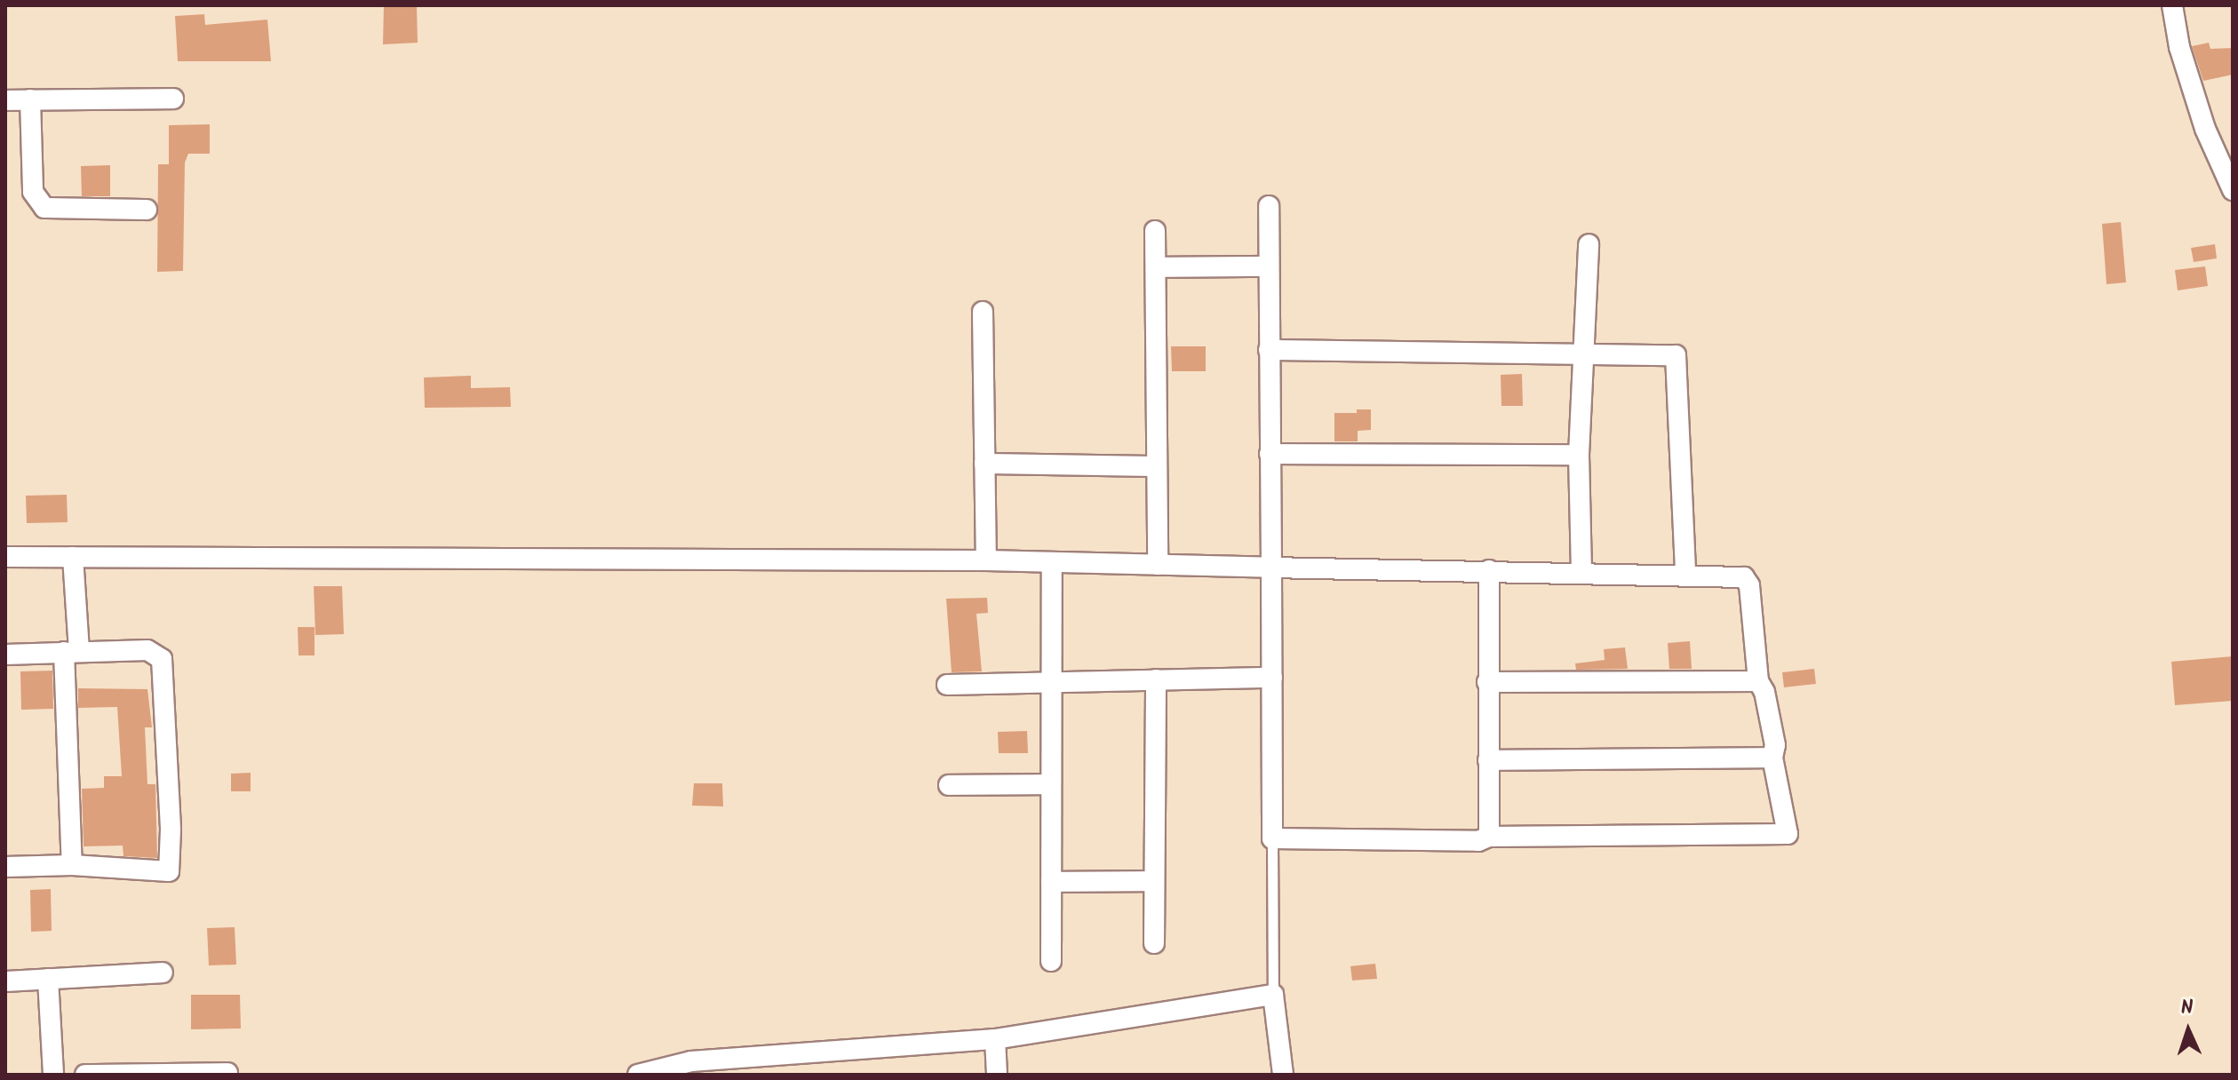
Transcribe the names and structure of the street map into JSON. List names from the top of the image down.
{
  "north": "top"
}
